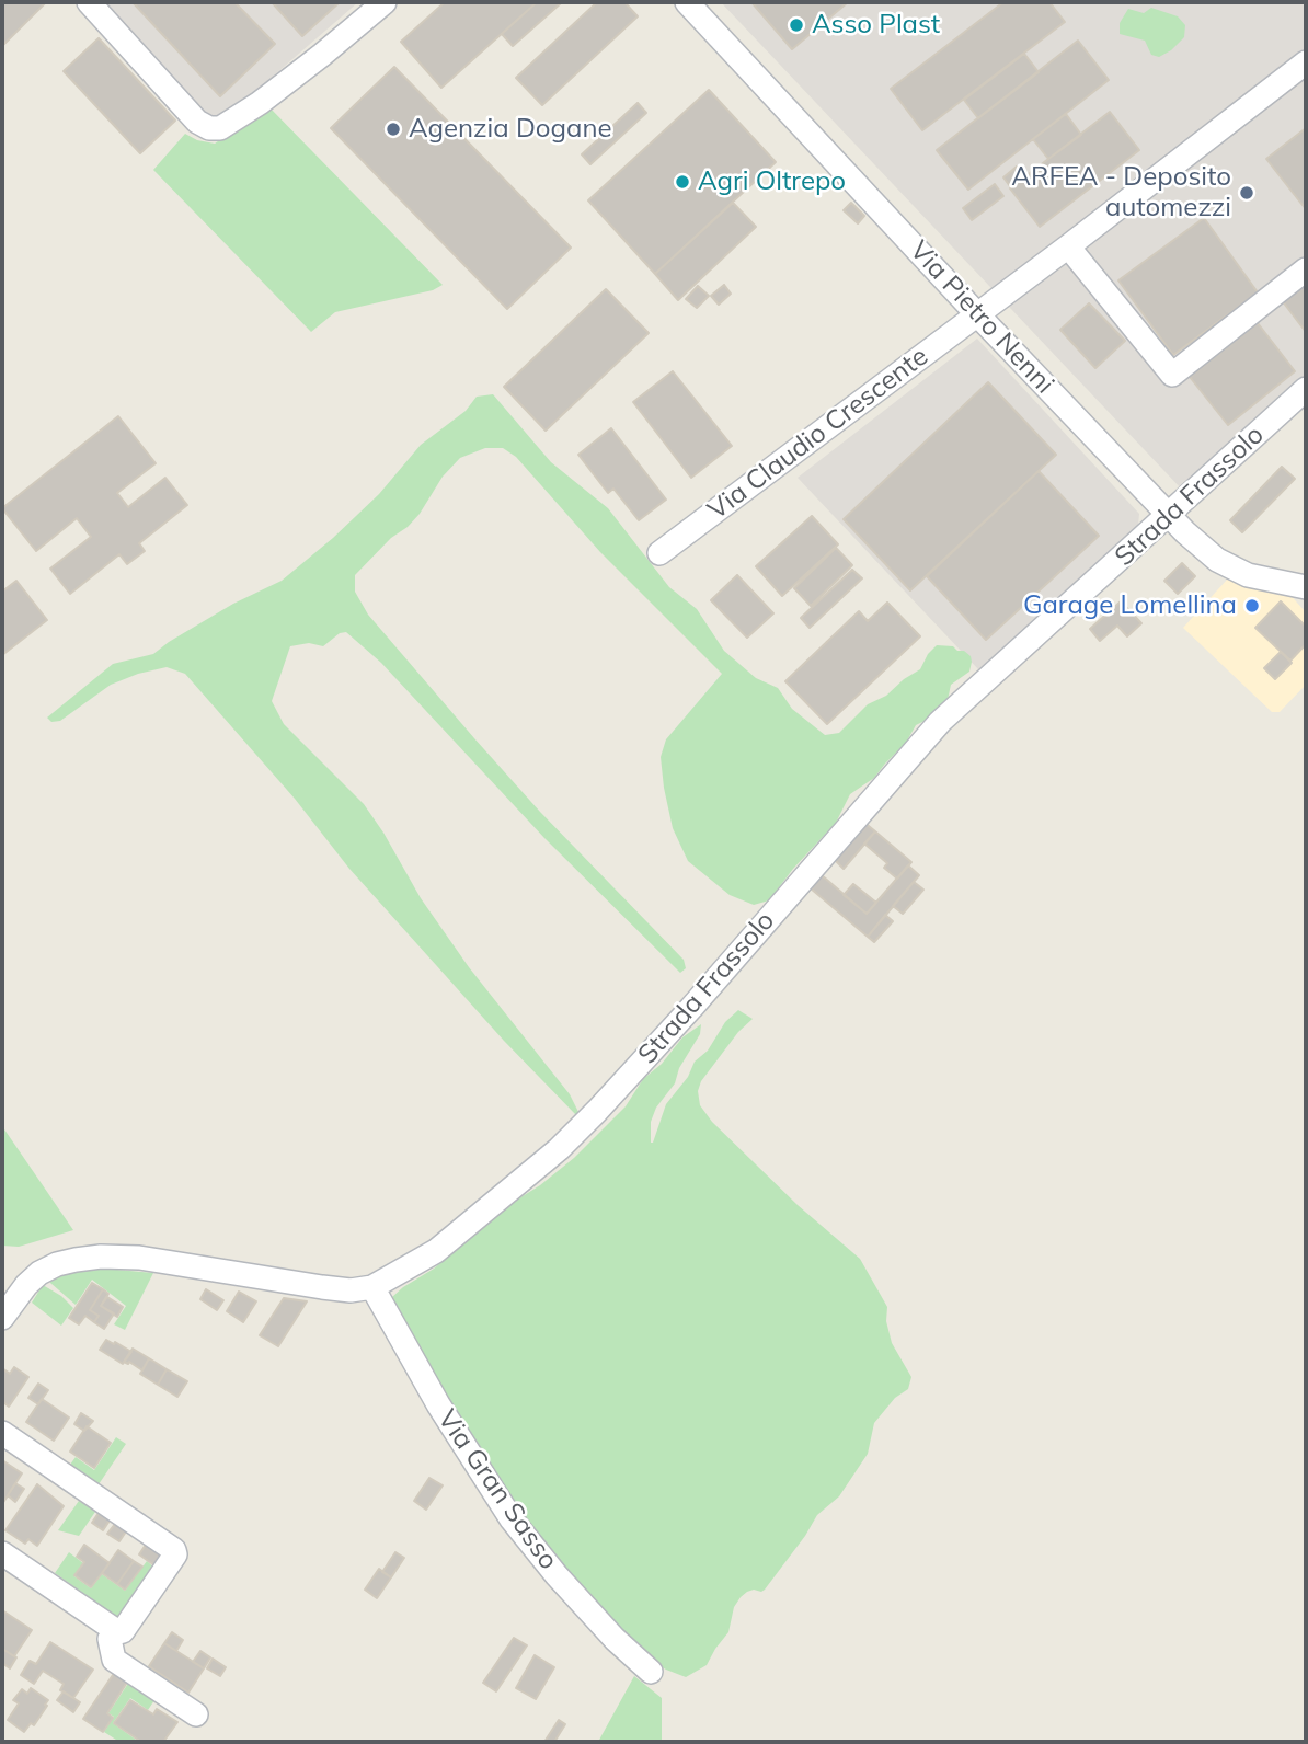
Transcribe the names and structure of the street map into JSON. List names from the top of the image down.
{
  "streets": {
    "street": [
      "Via Pietro Nenni",
      "Via Claudio Crescente",
      "Strada Frassolo",
      "Via Gran Sasso"
    ]
  },
  "crossings": [
    ["Via Pietro Nenni", "Via Claudio Crescente"],
    ["Via Pietro Nenni", "Strada Frassolo"],
    ["Strada Frassolo", "Via Gran Sasso"]
  ],
  "places": [
    "Asso Plast",
    "Agenzia Dogane",
    "Agri Oltrepo",
    "ARFEA - Deposito automezzi",
    "Garage Lomellina"
  ]
}
